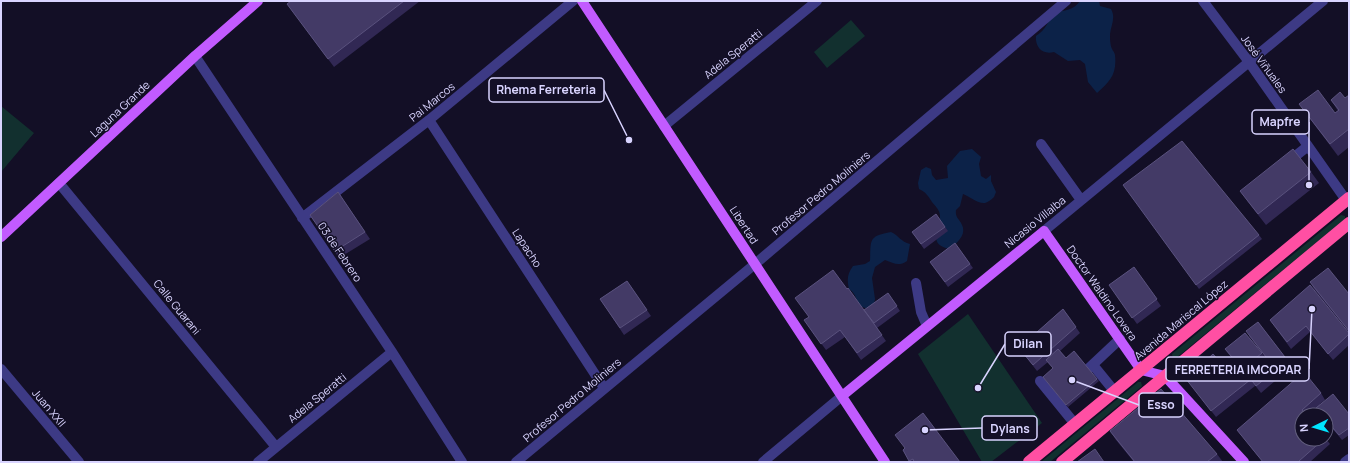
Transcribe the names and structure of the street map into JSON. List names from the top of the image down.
{
  "streets": {
    "highway": ["Avenida Mariscal López"],
    "main road": [
      "Laguna Grande",
      "Nicasio Villalba",
      "Libertad",
      "Doctor Waldino Lovera"
    ],
    "street": [
      "Adela Speratti",
      "José Viñuales",
      "Pai Marcos",
      "Profesor Pedro Moliniers",
      "Lapacho",
      "03 de Febrero",
      "Calle Guarani",
      "Juan XXII"
    ]
  },
  "crossings": [
    ["Adela Speratti", "Libertad"],
    ["Adela Speratti", "03 de Febrero"],
    ["Adela Speratti", "Calle Guarani"],
    ["José Viñuales", "Nicasio Villalba"],
    ["José Viñuales", "Avenida Mariscal López"],
    ["Pai Marcos", "Lapacho"],
    ["Pai Marcos", "03 de Febrero"],
    ["Laguna Grande", "03 de Febrero"],
    ["Laguna Grande", "Calle Guarani"],
    ["Profesor Pedro Moliniers", "Libertad"],
    ["Profesor Pedro Moliniers", "Lapacho"],
    ["Nicasio Villalba", "Libertad"],
    ["Nicasio Villalba", "Doctor Waldino Lovera"],
    ["Doctor Waldino Lovera", "Avenida Mariscal López"]
  ],
  "places": [
    "Rhema Ferreteria",
    "Mapfre",
    "FERRETERIA IMCOPAR",
    "Esso",
    "Dilan",
    "Dylans"
  ],
  "north": "left"
}
